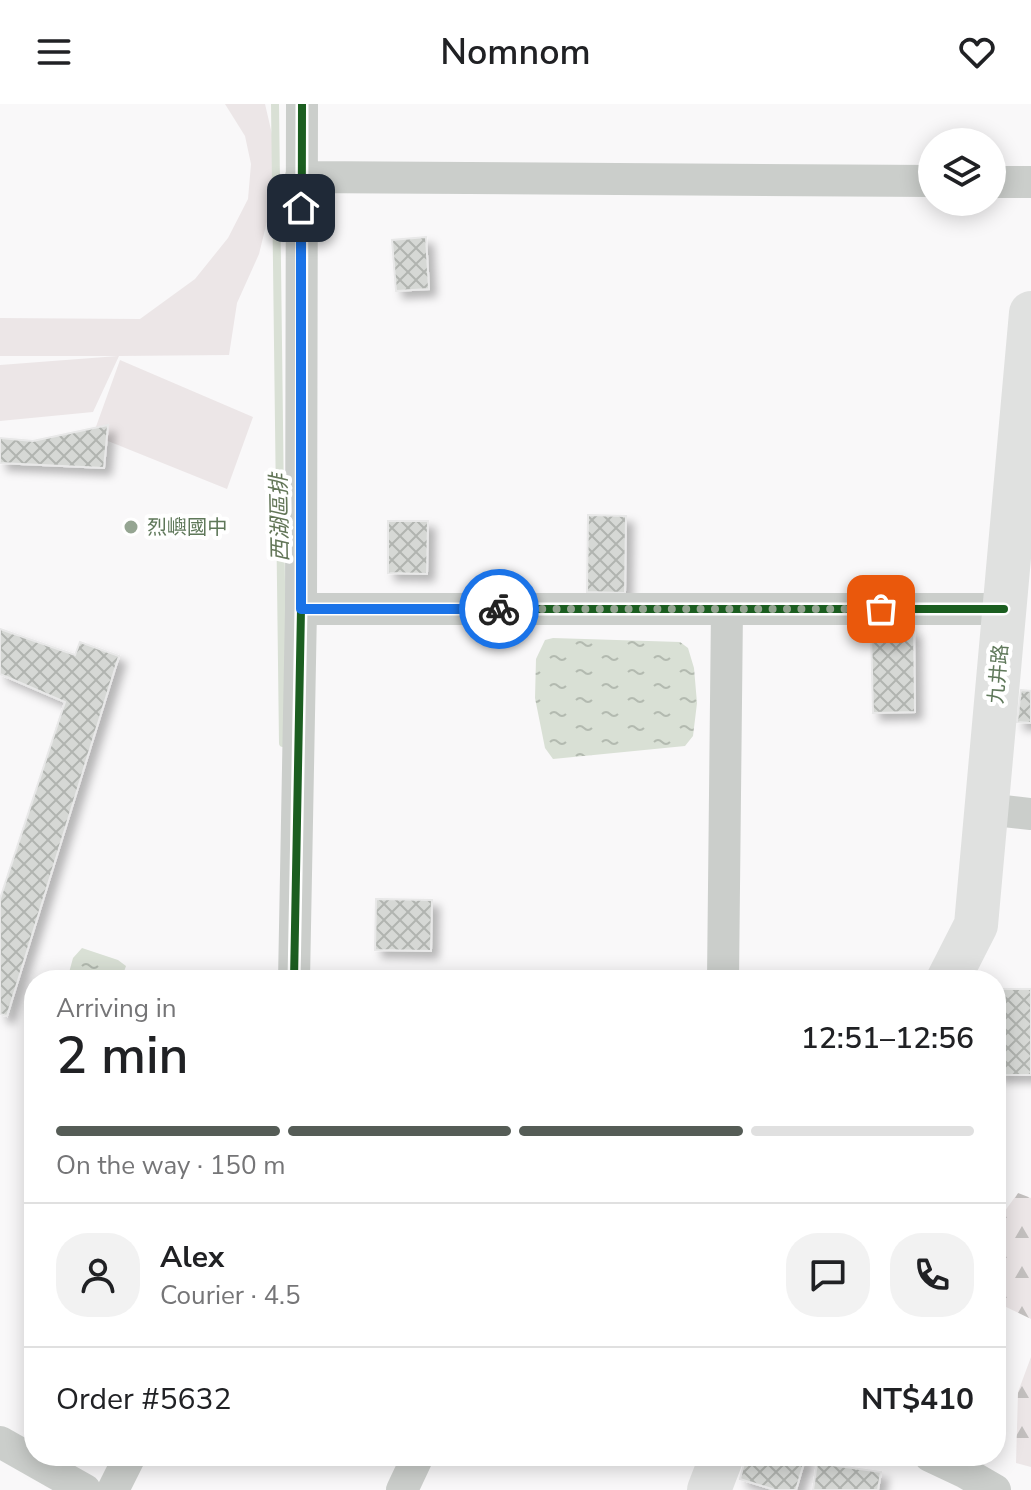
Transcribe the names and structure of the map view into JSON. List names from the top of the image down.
{
  "streets": {
    "main road": ["九井路"]
  },
  "water": ["西湖區排"],
  "places": ["烈嶼國中"],
  "page": {
    "header": "Nomnom",
    "heading": ["2 min", "Arriving in", "12:51–12:56"],
    "panel": [
      "Alex",
      "Courier · 4.5",
      "Order #5632",
      "NT$410"
    ],
    "bar": "On the way · 150 m"
  }
}
